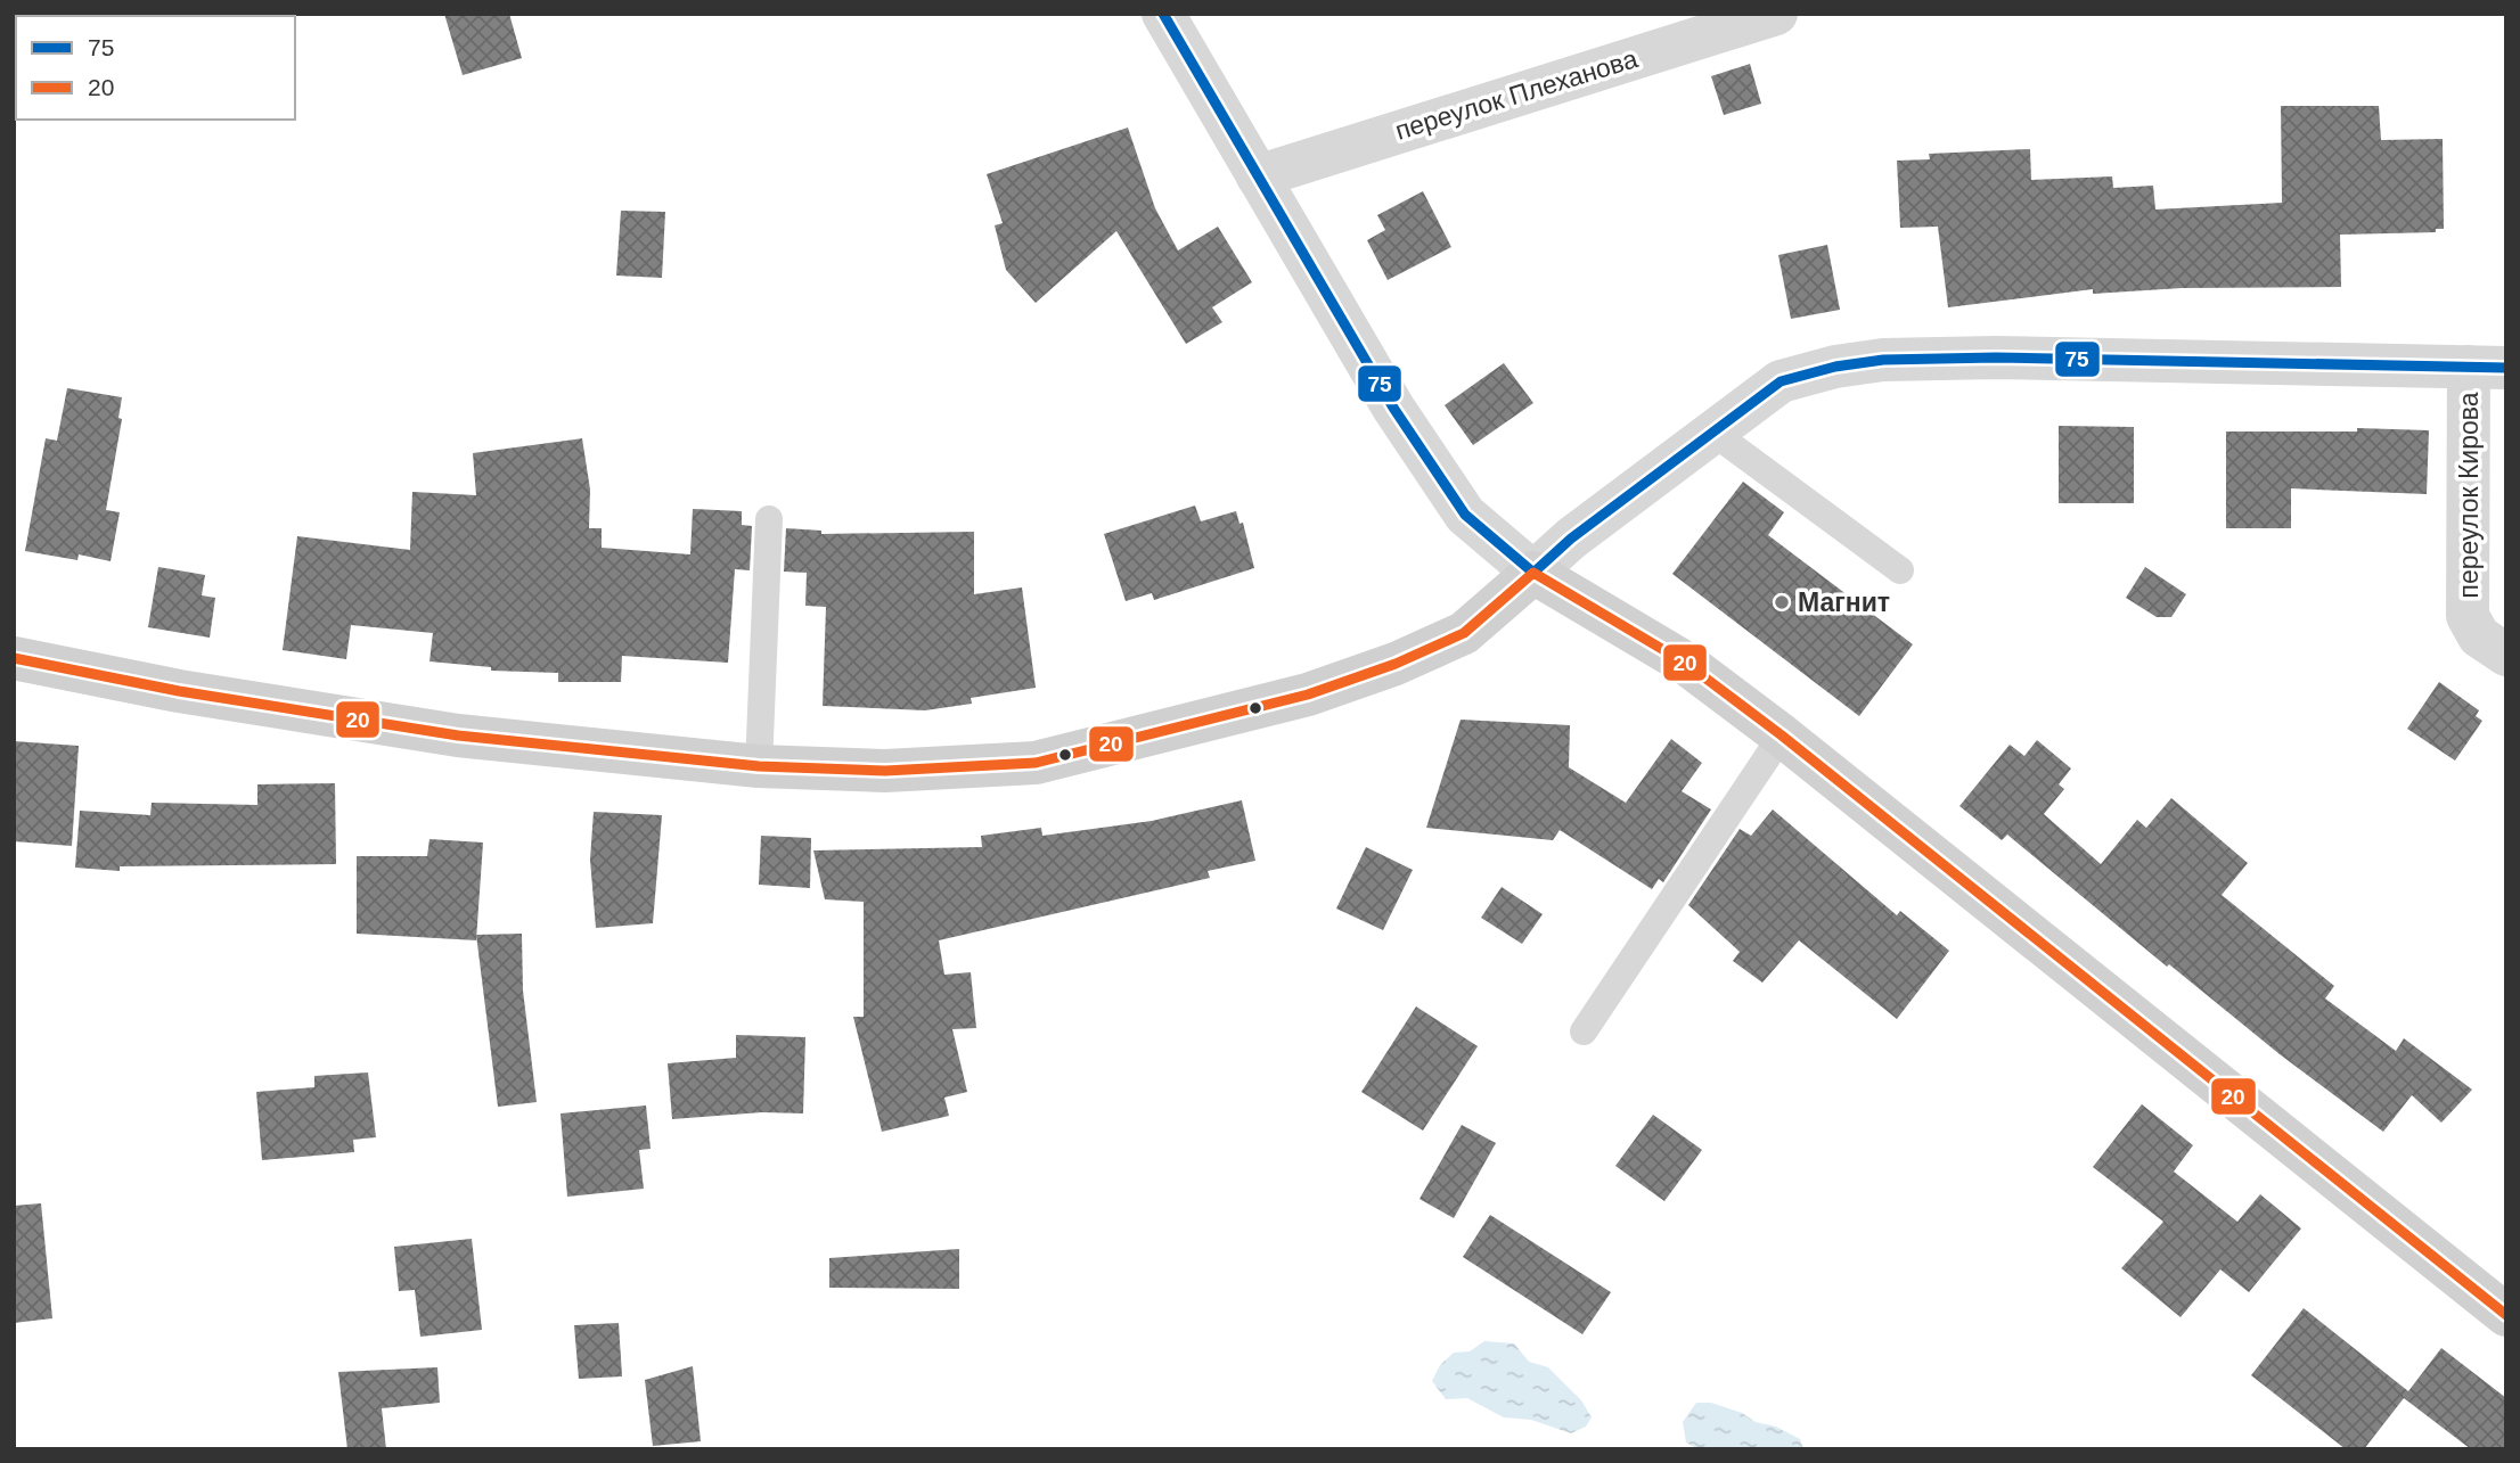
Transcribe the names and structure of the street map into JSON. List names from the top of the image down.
{
  "streets": {
    "street": ["переулок Плеханова", "переулок Кирова"]
  },
  "places": ["Магнит"],
  "lines": ["transit line 75", "transit line 20"],
  "legend": ["75", "20"]
}
